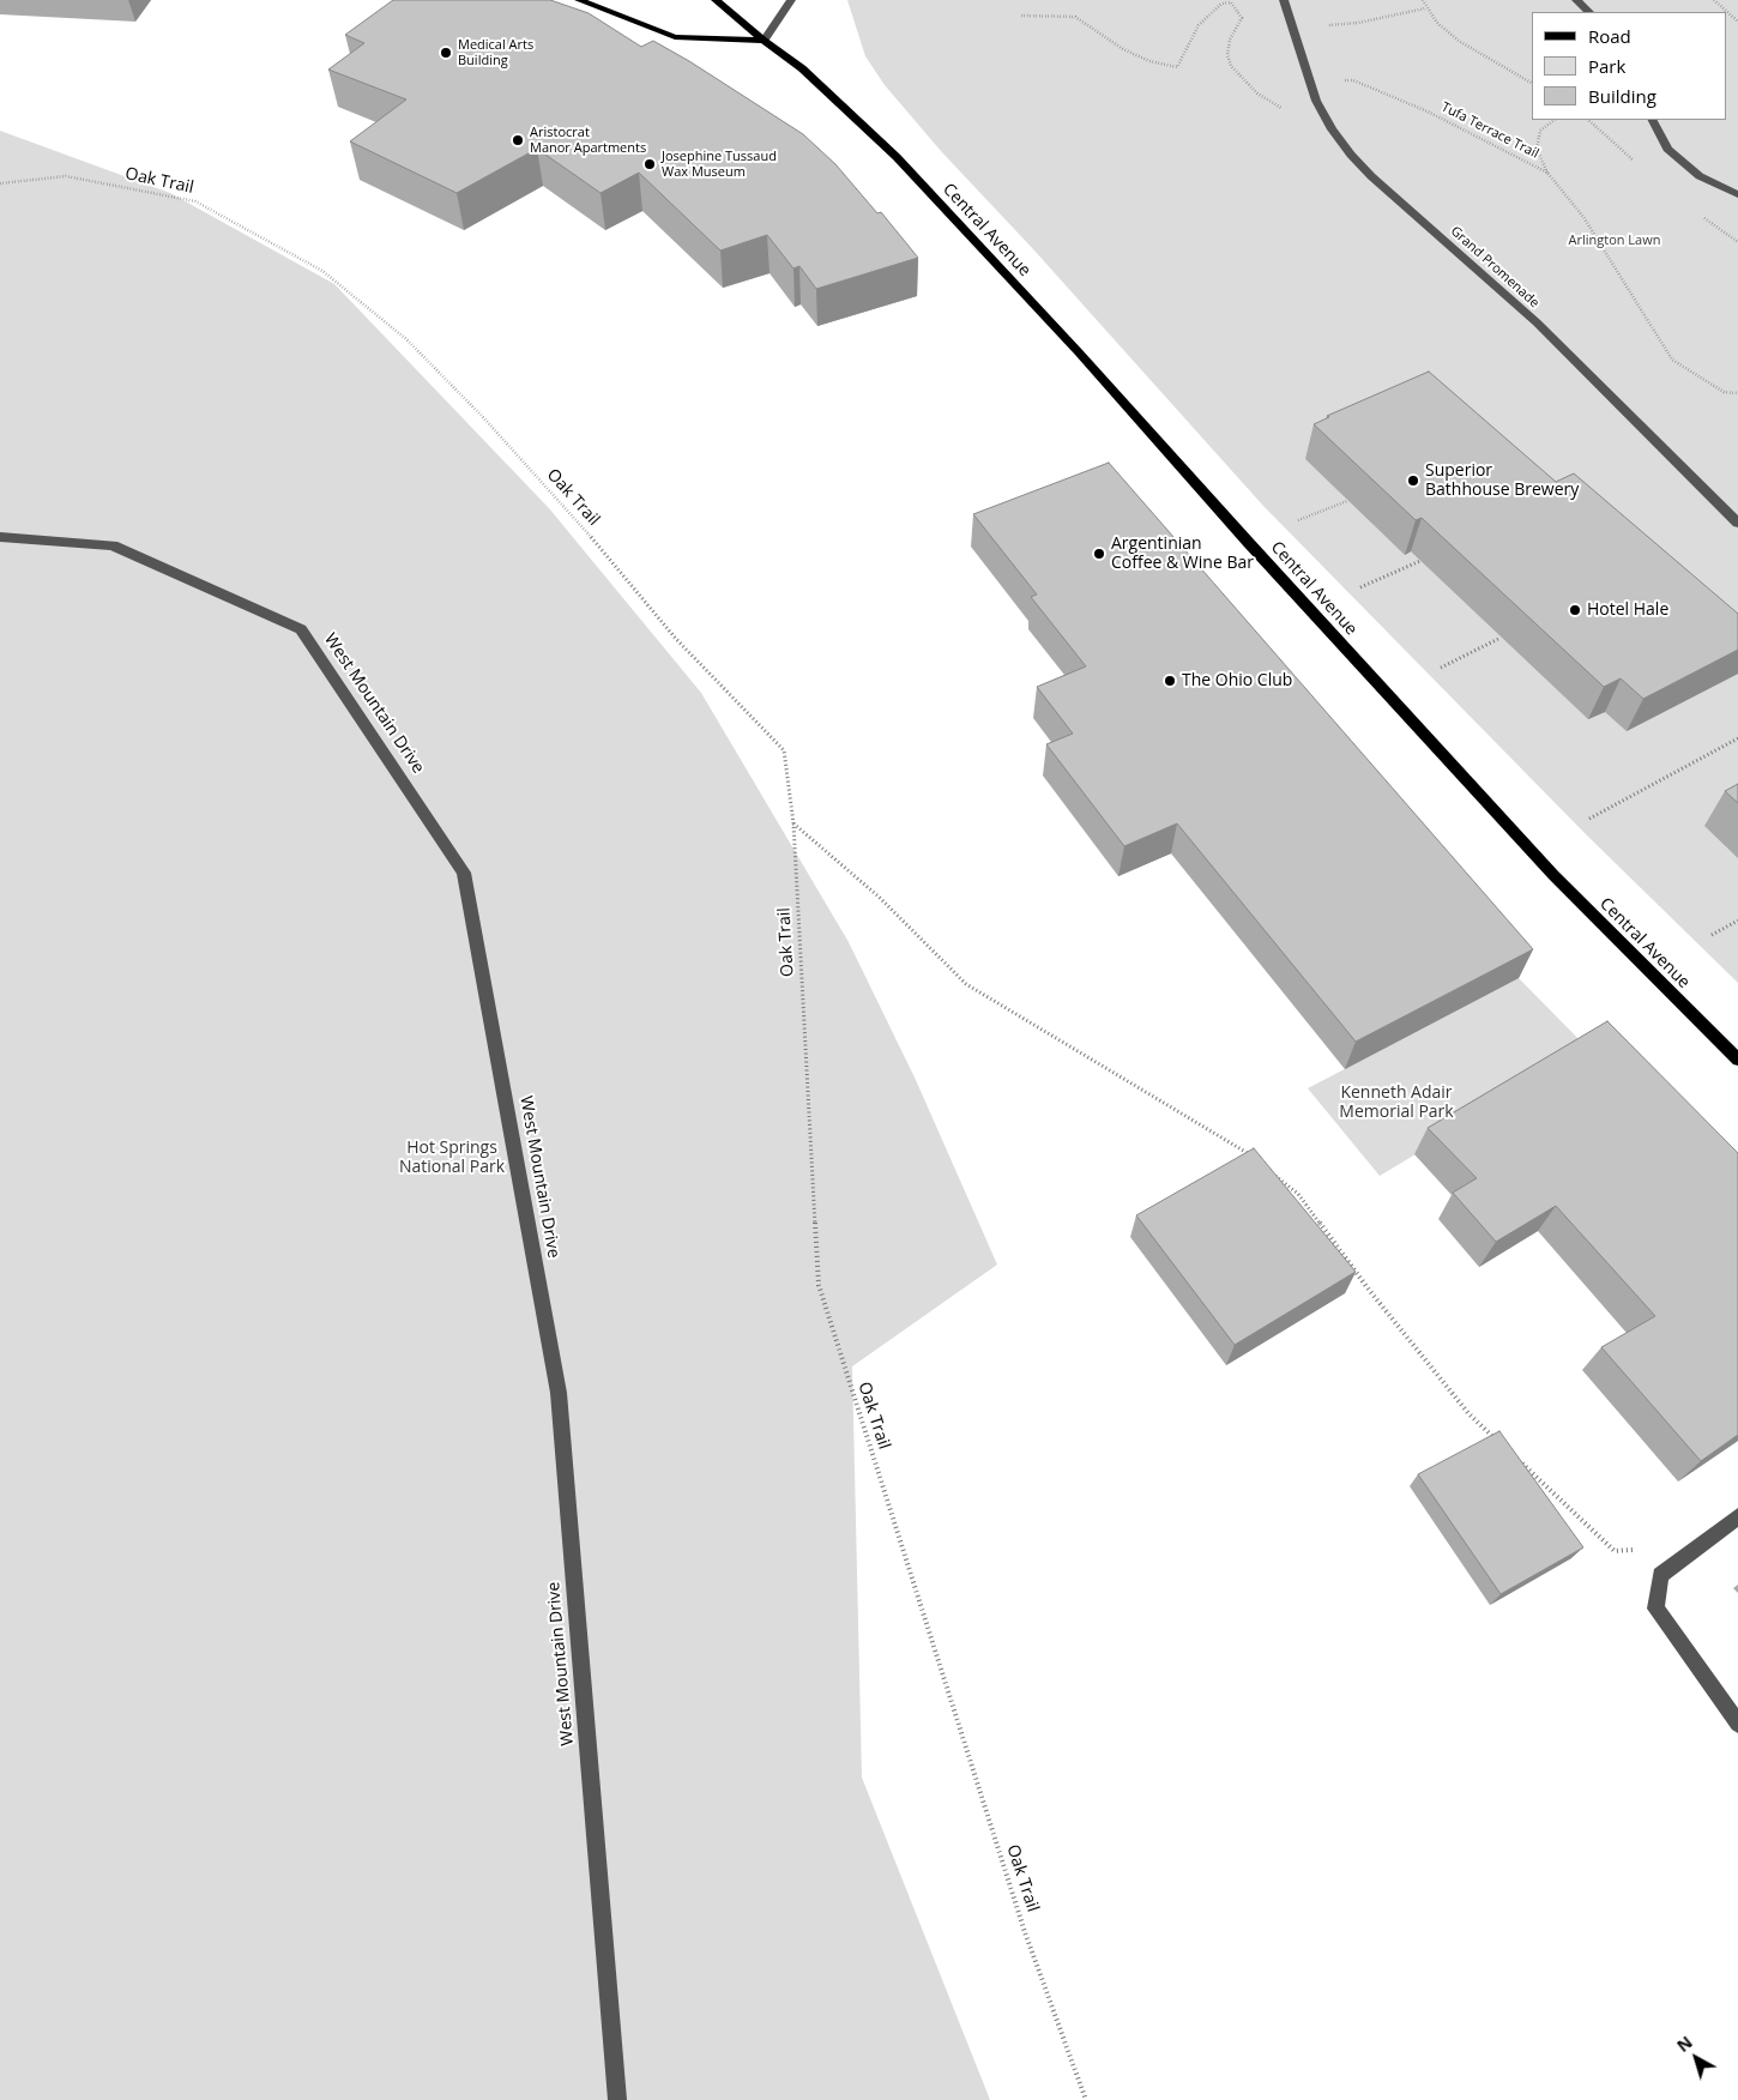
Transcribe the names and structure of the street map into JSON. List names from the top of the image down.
{
  "streets": {
    "main road": ["Central Avenue"],
    "street": ["Grand Promenade", "West Mountain Drive"],
    "path": ["Tufa Terrace Trail", "Oak Trail"]
  },
  "crossings": [
    ["Tufa Terrace Trail", "Grand Promenade"]
  ],
  "parks": ["Arlington Lawn", "Kenneth Adair Memorial Park", "Hot Springs National Park"],
  "places": [
    "Medical Arts Building",
    "Aristocrat Manor Apartments",
    "Josephine Tussaud Wax Museum",
    "Superior Bathhouse Brewery",
    "Argentinian Coffee & Wine Bar",
    "Hotel Hale",
    "The Ohio Club"
  ],
  "legend": ["Road", "Park", "Building"],
  "north": "top left"
}
